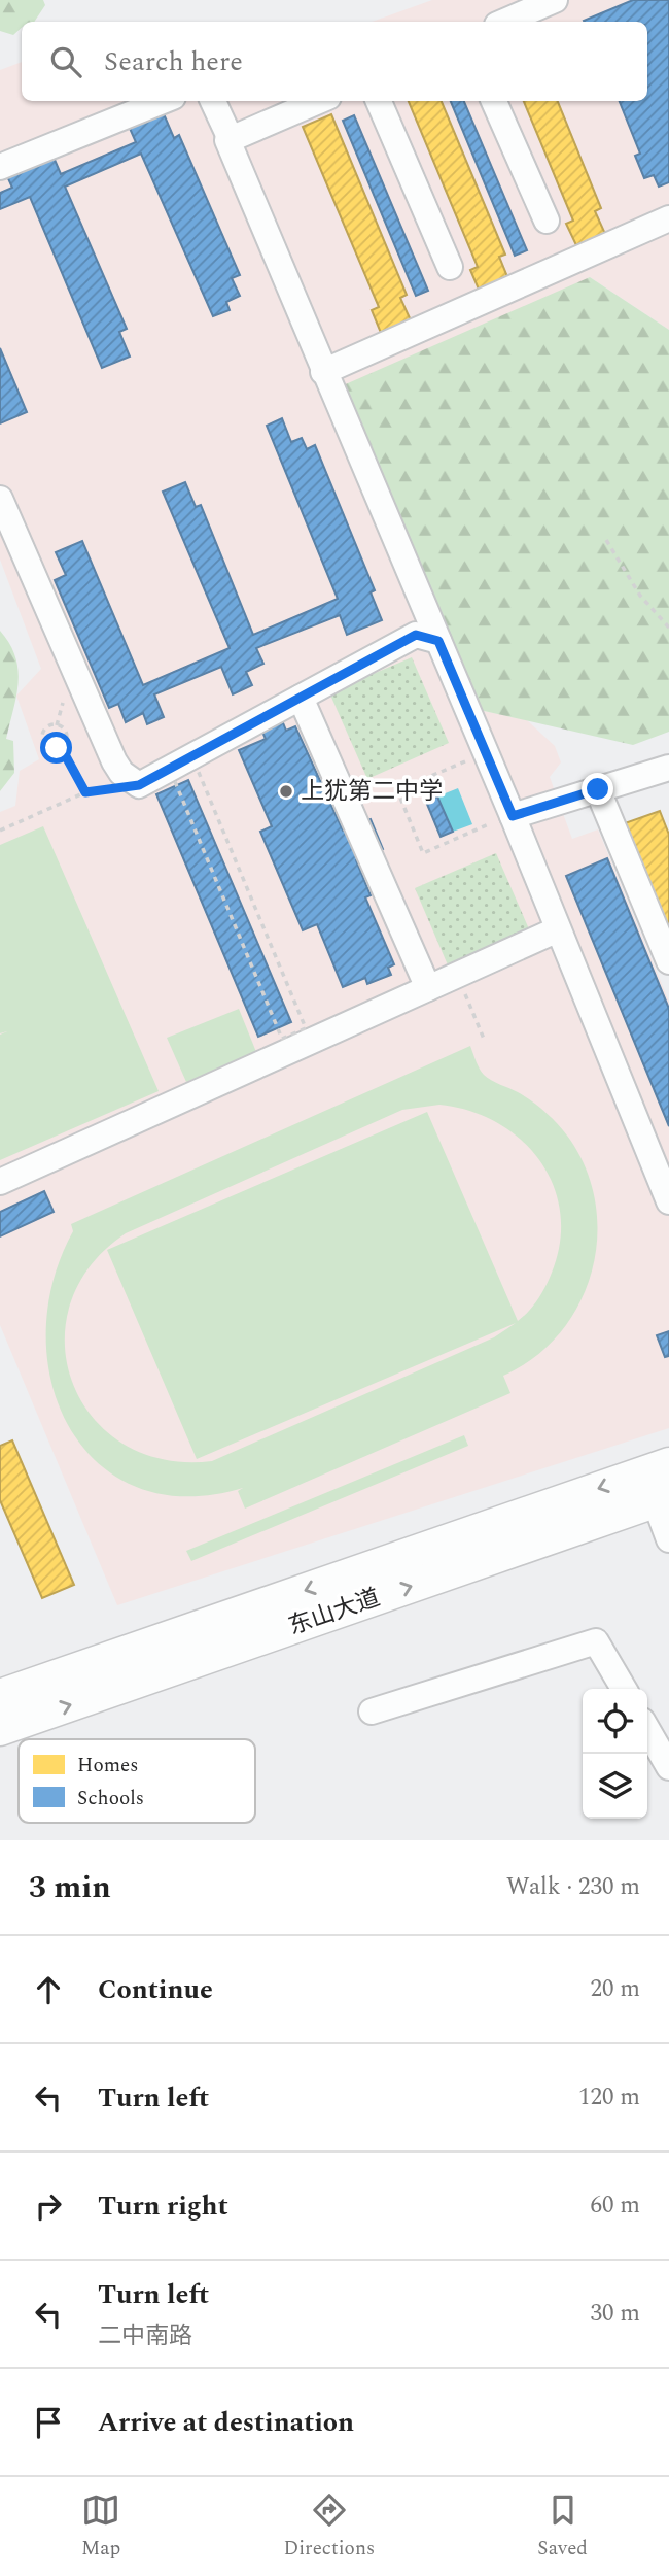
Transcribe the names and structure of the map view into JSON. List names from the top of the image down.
{
  "streets": {
    "main road": ["东山大道"]
  },
  "places": ["上犹第二中学"],
  "legend": ["Homes", "Schools"],
  "page": {
    "search": "Search here",
    "heading": ["3 min", "Walk · 230 m"],
    "list": [
      ["Continue", "20 m"],
      ["Turn left", "120 m"],
      ["Turn right", "60 m"],
      ["Turn left", "二中南路", "30 m"],
      "Arrive at destination"
    ],
    "nav": ["Map", "Directions", "Saved"]
  }
}
